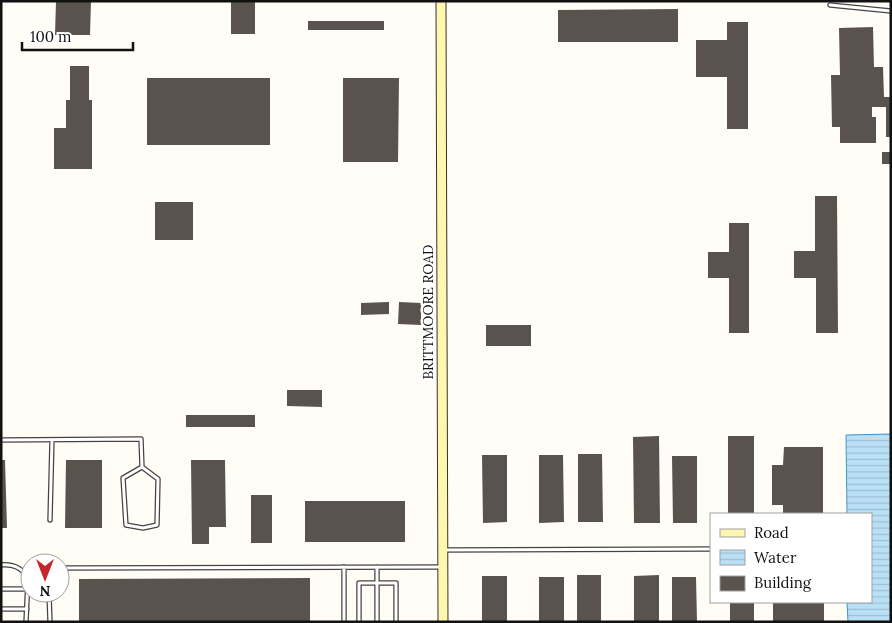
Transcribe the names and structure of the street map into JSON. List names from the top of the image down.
{
  "streets": {
    "main road": ["BRITTMOORE ROAD"]
  },
  "legend": ["Road", "Water", "Building"],
  "scale_bar": "100 m",
  "north": "bottom"
}
